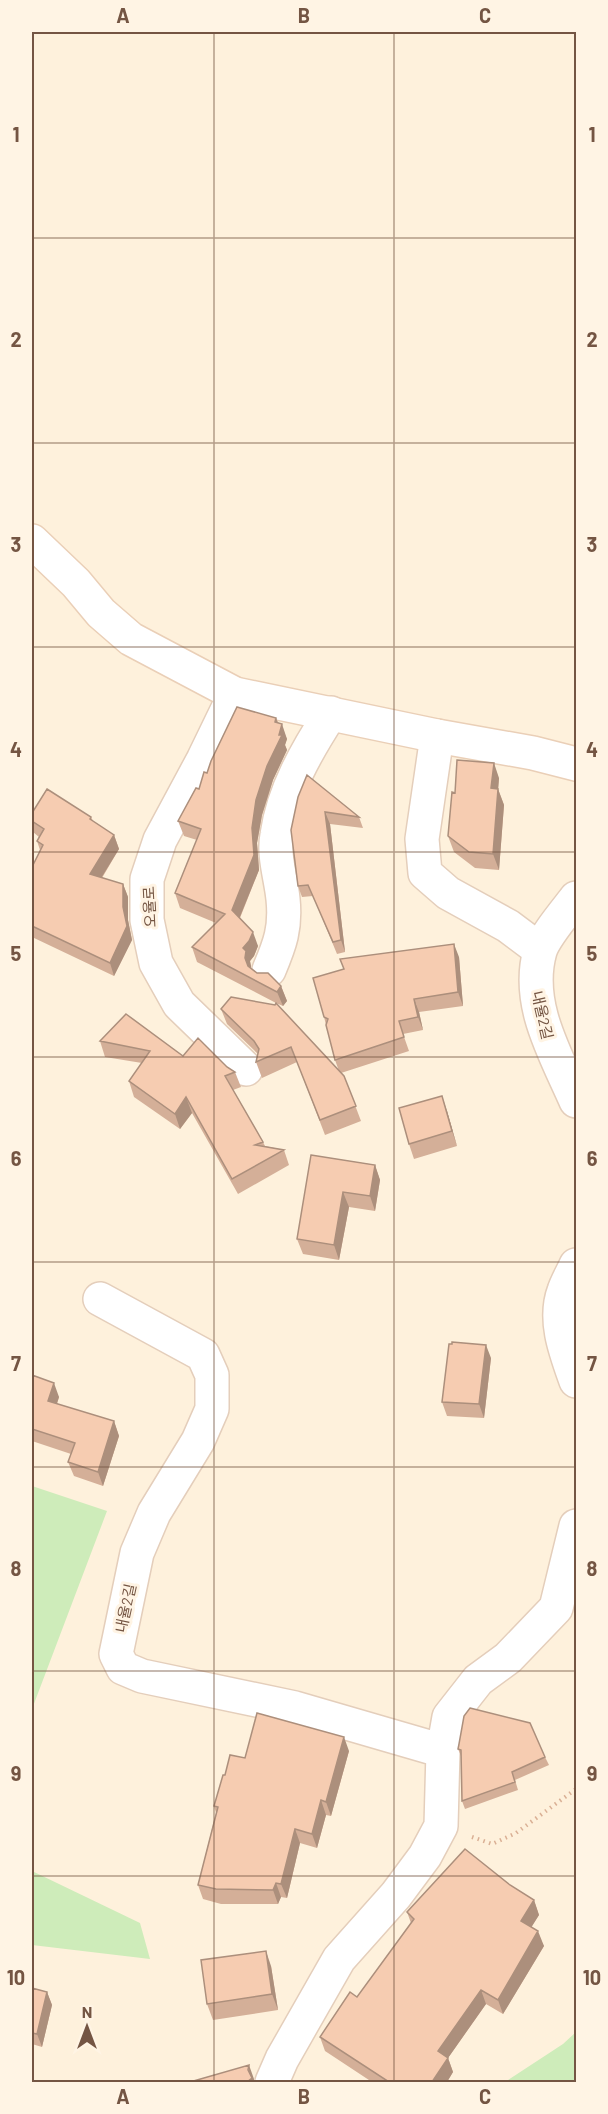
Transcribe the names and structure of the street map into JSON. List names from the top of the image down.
{
  "streets": {
    "street": ["오율로", "내율2길"]
  },
  "north": "top",
  "grid": {
    "columns": ["A", "B", "C"],
    "rows": [
      "1",
      "2",
      "3",
      "4",
      "5",
      "6",
      "7",
      "8",
      "9",
      "10"
    ]
  }
}
